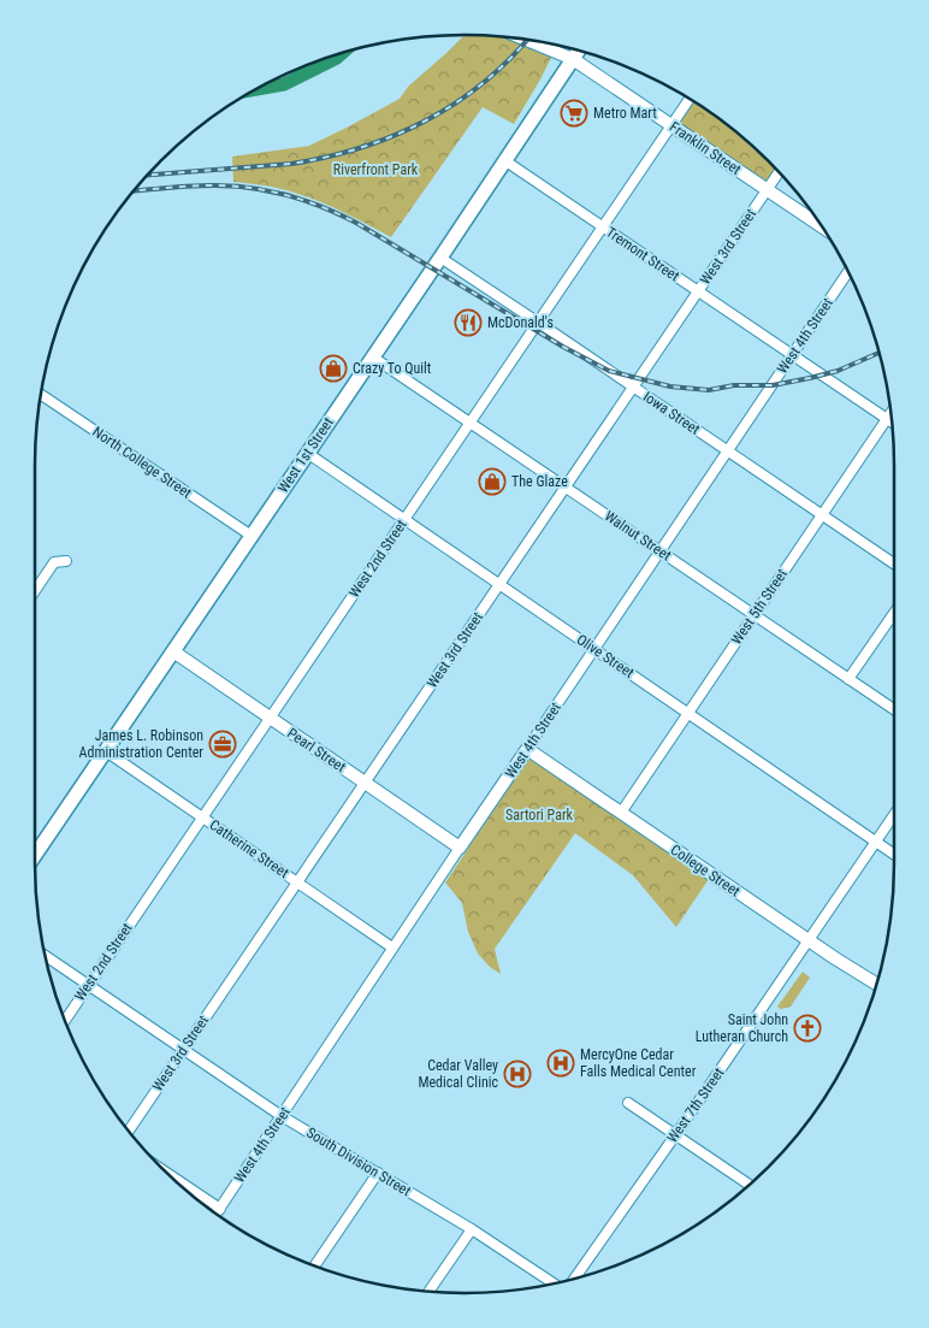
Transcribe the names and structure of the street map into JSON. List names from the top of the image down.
{
  "streets": {
    "main road": ["West 1st Street"],
    "street": [
      "Franklin Street",
      "West 3rd Street",
      "Tremont Street",
      "West 4th Street",
      "Iowa Street",
      "North College Street",
      "Walnut Street",
      "West 2nd Street",
      "West 5th Street",
      "Olive Street",
      "Pearl Street",
      "Catherine Street",
      "College Street",
      "West 7th Street",
      "South Division Street"
    ]
  },
  "crossings": [
    ["Franklin Street", "West 3rd Street"],
    ["Franklin Street", "West 1st Street"],
    ["Franklin Street", "West 2nd Street"],
    ["West 3rd Street", "Tremont Street"],
    ["West 3rd Street", "Iowa Street"],
    ["West 3rd Street", "Walnut Street"],
    ["West 3rd Street", "Olive Street"],
    ["West 3rd Street", "Pearl Street"],
    ["West 3rd Street", "Catherine Street"],
    ["West 3rd Street", "South Division Street"],
    ["Tremont Street", "West 4th Street"],
    ["Tremont Street", "West 1st Street"],
    ["Tremont Street", "West 2nd Street"],
    ["Tremont Street", "West 5th Street"],
    ["West 4th Street", "Iowa Street"],
    ["West 4th Street", "Walnut Street"],
    ["West 4th Street", "Olive Street"],
    ["West 4th Street", "Pearl Street"],
    ["West 4th Street", "Catherine Street"],
    ["West 4th Street", "College Street"],
    ["West 4th Street", "South Division Street"],
    ["Iowa Street", "West 1st Street"],
    ["Iowa Street", "West 2nd Street"],
    ["Iowa Street", "West 5th Street"],
    ["West 1st Street", "North College Street"],
    ["West 1st Street", "Walnut Street"],
    ["West 1st Street", "Olive Street"],
    ["West 1st Street", "Pearl Street"],
    ["West 1st Street", "Catherine Street"],
    ["Walnut Street", "West 2nd Street"],
    ["Walnut Street", "West 5th Street"],
    ["West 2nd Street", "Olive Street"],
    ["West 2nd Street", "Pearl Street"],
    ["West 2nd Street", "Catherine Street"],
    ["West 2nd Street", "South Division Street"],
    ["West 5th Street", "Olive Street"],
    ["West 5th Street", "College Street"],
    ["Olive Street", "West 7th Street"],
    ["College Street", "West 7th Street"]
  ],
  "parks": ["Riverfront Park", "Sartori Park"],
  "places": {
    "supermarket": ["Metro Mart"],
    "restaurant": ["McDonald's"],
    "shop": ["Crazy To Quilt", "The Glaze"],
    "office": ["James L. Robinson Administration Center"],
    "church": ["Saint John Lutheran Church"],
    "hospital": ["MercyOne Cedar Falls Medical Center", "Cedar Valley Medical Clinic"]
  }
}
